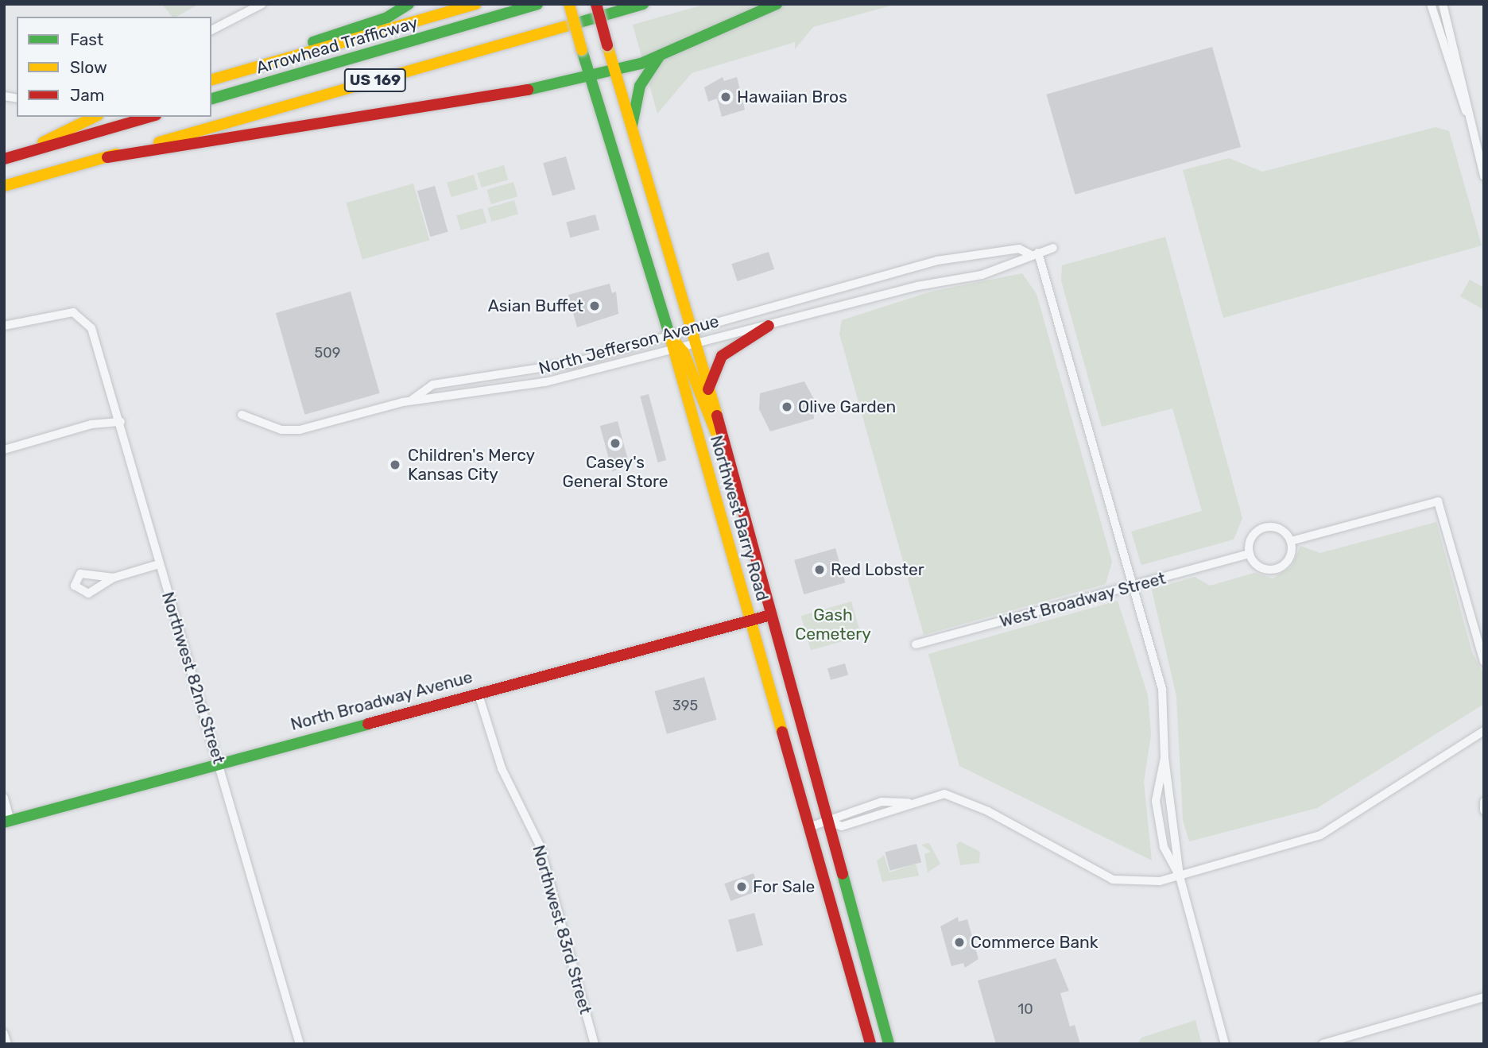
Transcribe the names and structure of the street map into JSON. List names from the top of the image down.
{
  "streets": {
    "main road": [
      "Arrowhead Trafficway",
      "US 169",
      "Northwest Barry Road",
      "North Broadway Avenue"
    ],
    "street": [
      "North Jefferson Avenue",
      "West Broadway Street",
      "Northwest 82nd Street",
      "Northwest 83rd Street"
    ]
  },
  "crossings": [
    ["North Jefferson Avenue", "Northwest Barry Road"],
    ["Northwest Barry Road", "North Broadway Avenue"],
    ["Northwest 82nd Street", "North Broadway Avenue"],
    ["North Broadway Avenue", "Northwest 83rd Street"]
  ],
  "parks": ["Gash Cemetery"],
  "places": [
    "Hawaiian Bros",
    "Asian Buffet",
    "Olive Garden",
    "Casey's General Store",
    "Children's Mercy Kansas City",
    "Red Lobster",
    "For Sale",
    "Commerce Bank"
  ],
  "house_numbers": ["509", "395", "10"],
  "legend": ["Fast", "Slow", "Jam"]
}
